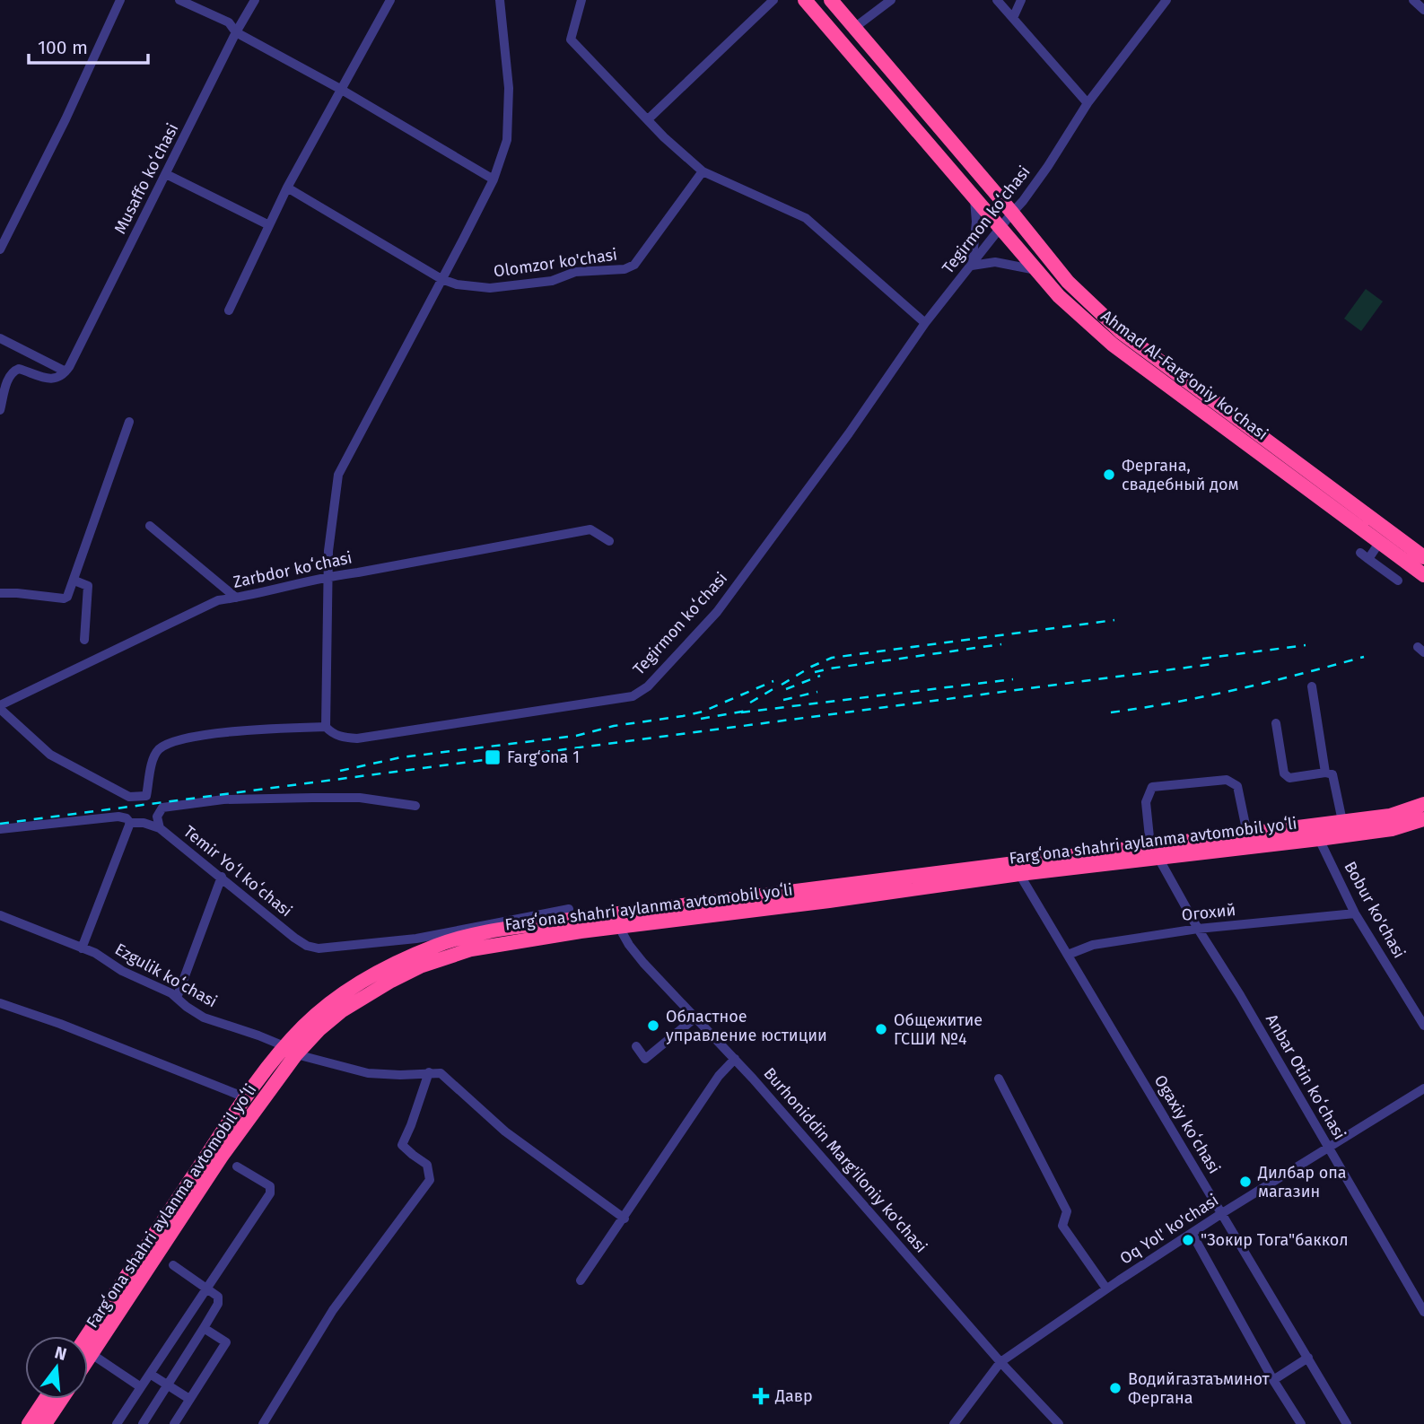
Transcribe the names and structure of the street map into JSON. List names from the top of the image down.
{
  "streets": {
    "highway": ["Ahmad Al-Farg'oniy ko'chasi", "Fargʻona shahri aylanma avtomobil yoʻli"],
    "street": [
      "Musaffo koʻchasi",
      "Tegirmon koʻchasi",
      "Olomzor ko'chasi",
      "Zarbdor koʻchasi",
      "Temir Yoʻl koʻchasi",
      "Bobur ko'chasi",
      "Огохий",
      "Ezgulik koʻchasi",
      "Anbar Otin koʻchasi",
      "Ogaxiy koʻchasi",
      "Burhoniddin Marg'iloniy ko'chasi",
      "Oq Yol' ko'chasi"
    ]
  },
  "crossings": [
    ["Tegirmon koʻchasi", "Ahmad Al-Farg'oniy ko'chasi"],
    ["Tegirmon koʻchasi", "Zarbdor koʻchasi"],
    ["Fargʻona shahri aylanma avtomobil yoʻli", "Bobur ko'chasi"],
    ["Fargʻona shahri aylanma avtomobil yoʻli", "Ezgulik koʻchasi"],
    ["Fargʻona shahri aylanma avtomobil yoʻli", "Anbar Otin koʻchasi"],
    ["Fargʻona shahri aylanma avtomobil yoʻli", "Ogaxiy koʻchasi"],
    ["Fargʻona shahri aylanma avtomobil yoʻli", "Burhoniddin Marg'iloniy ko'chasi"],
    ["Bobur ko'chasi", "Огохий"],
    ["Огохий", "Anbar Otin koʻchasi"],
    ["Огохий", "Ogaxiy koʻchasi"],
    ["Anbar Otin koʻchasi", "Oq Yol' ko'chasi"],
    ["Ogaxiy koʻchasi", "Oq Yol' ko'chasi"],
    ["Burhoniddin Marg'iloniy ko'chasi", "Oq Yol' ko'chasi"]
  ],
  "places": {
    "other": [
      "Фергана, свадебный дом",
      "Областное управление юстиции",
      "Общежитие ГСШИ №4",
      "Дилбар опа магазин",
      "\"Зокир Тога\"баккол",
      "Водийгазтаъминот Фергана"
    ],
    "transit": ["Farg‘ona 1"],
    "health": ["Давр"]
  },
  "scale_bar": "100 m",
  "north": "top"
}
